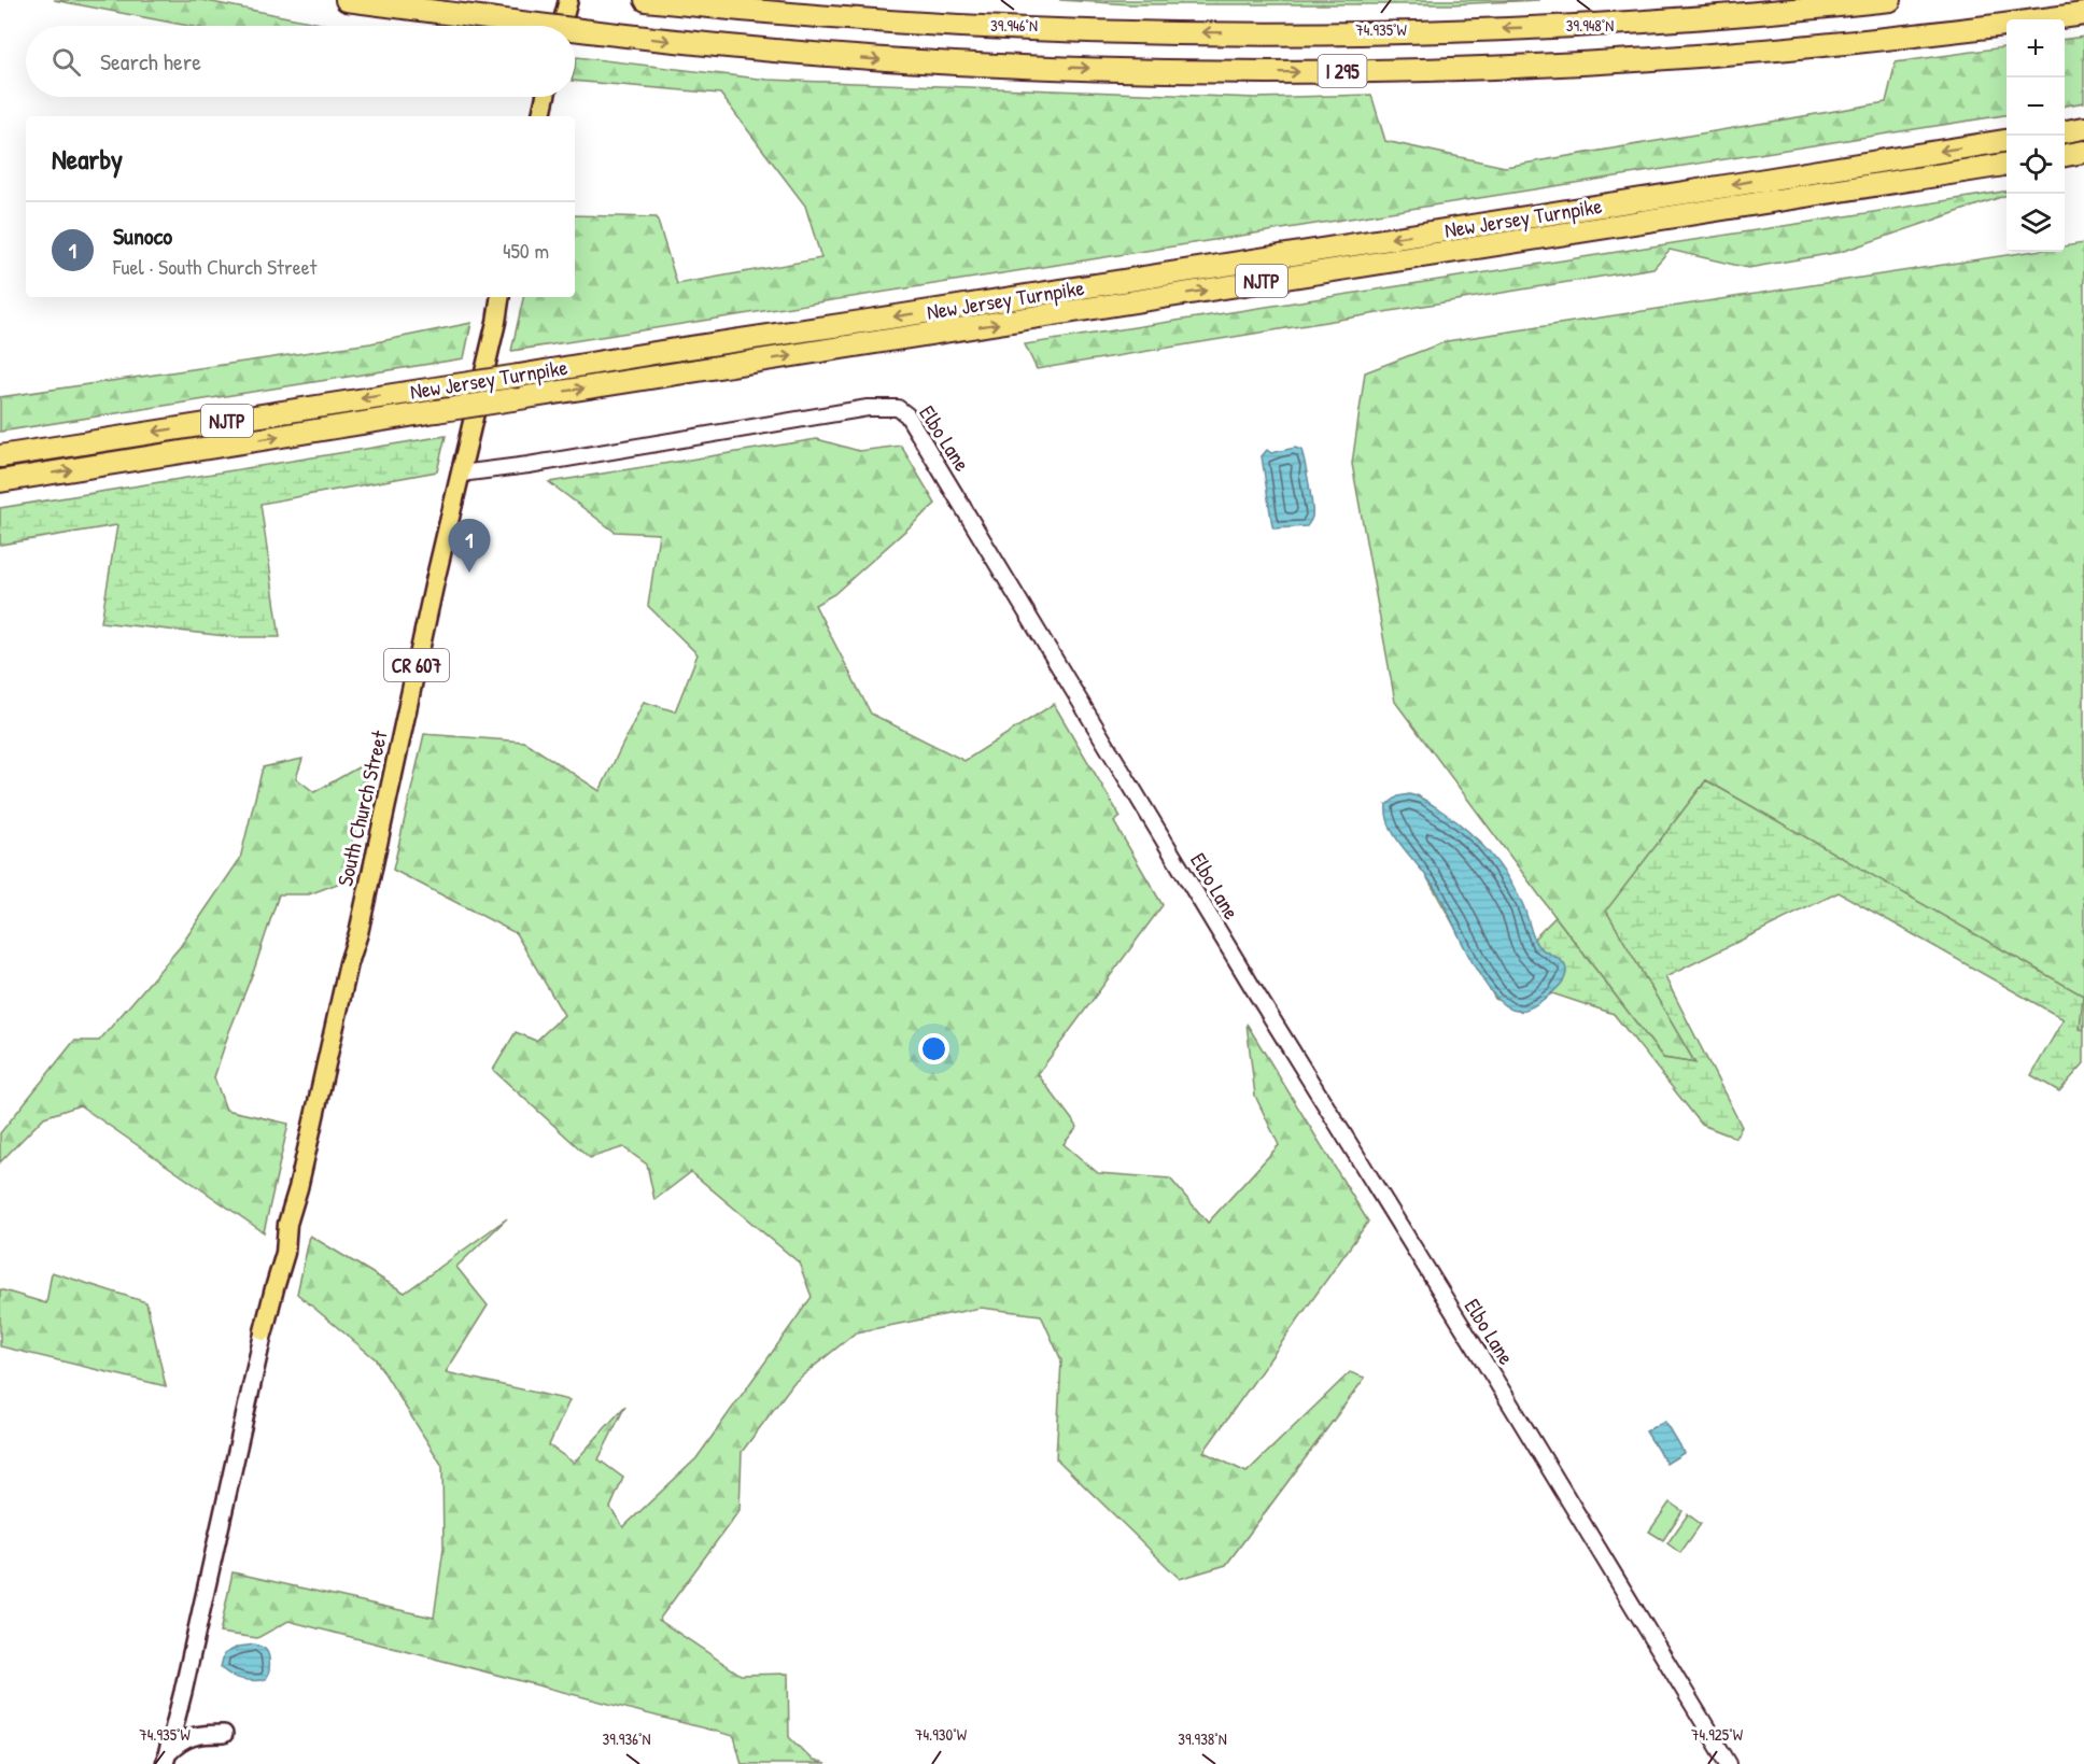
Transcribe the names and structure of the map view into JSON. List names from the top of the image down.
{
  "streets": {
    "highway": ["I 295", "New Jersey Turnpike", "NJTP"],
    "main road": ["CR 607", "South Church Street"],
    "street": ["Elbo Lane"]
  },
  "crossings": [
    ["Elbo Lane", "South Church Street"]
  ],
  "page": {
    "map_buttons": ["+", "−"],
    "search": "Search here",
    "heading": "Nearby",
    "list": [
      {
        "mark": "1",
        "name": "Sunoco",
        "note": "Fuel · South Church Street",
        "value": "450 m"
      }
    ],
    "pins": "1"
  },
  "coordinates": [
    "39.948°N",
    "39.946°N",
    "74.935°W",
    "74.930°W",
    "74.925°W",
    "39.936°N",
    "39.938°N"
  ]
}
